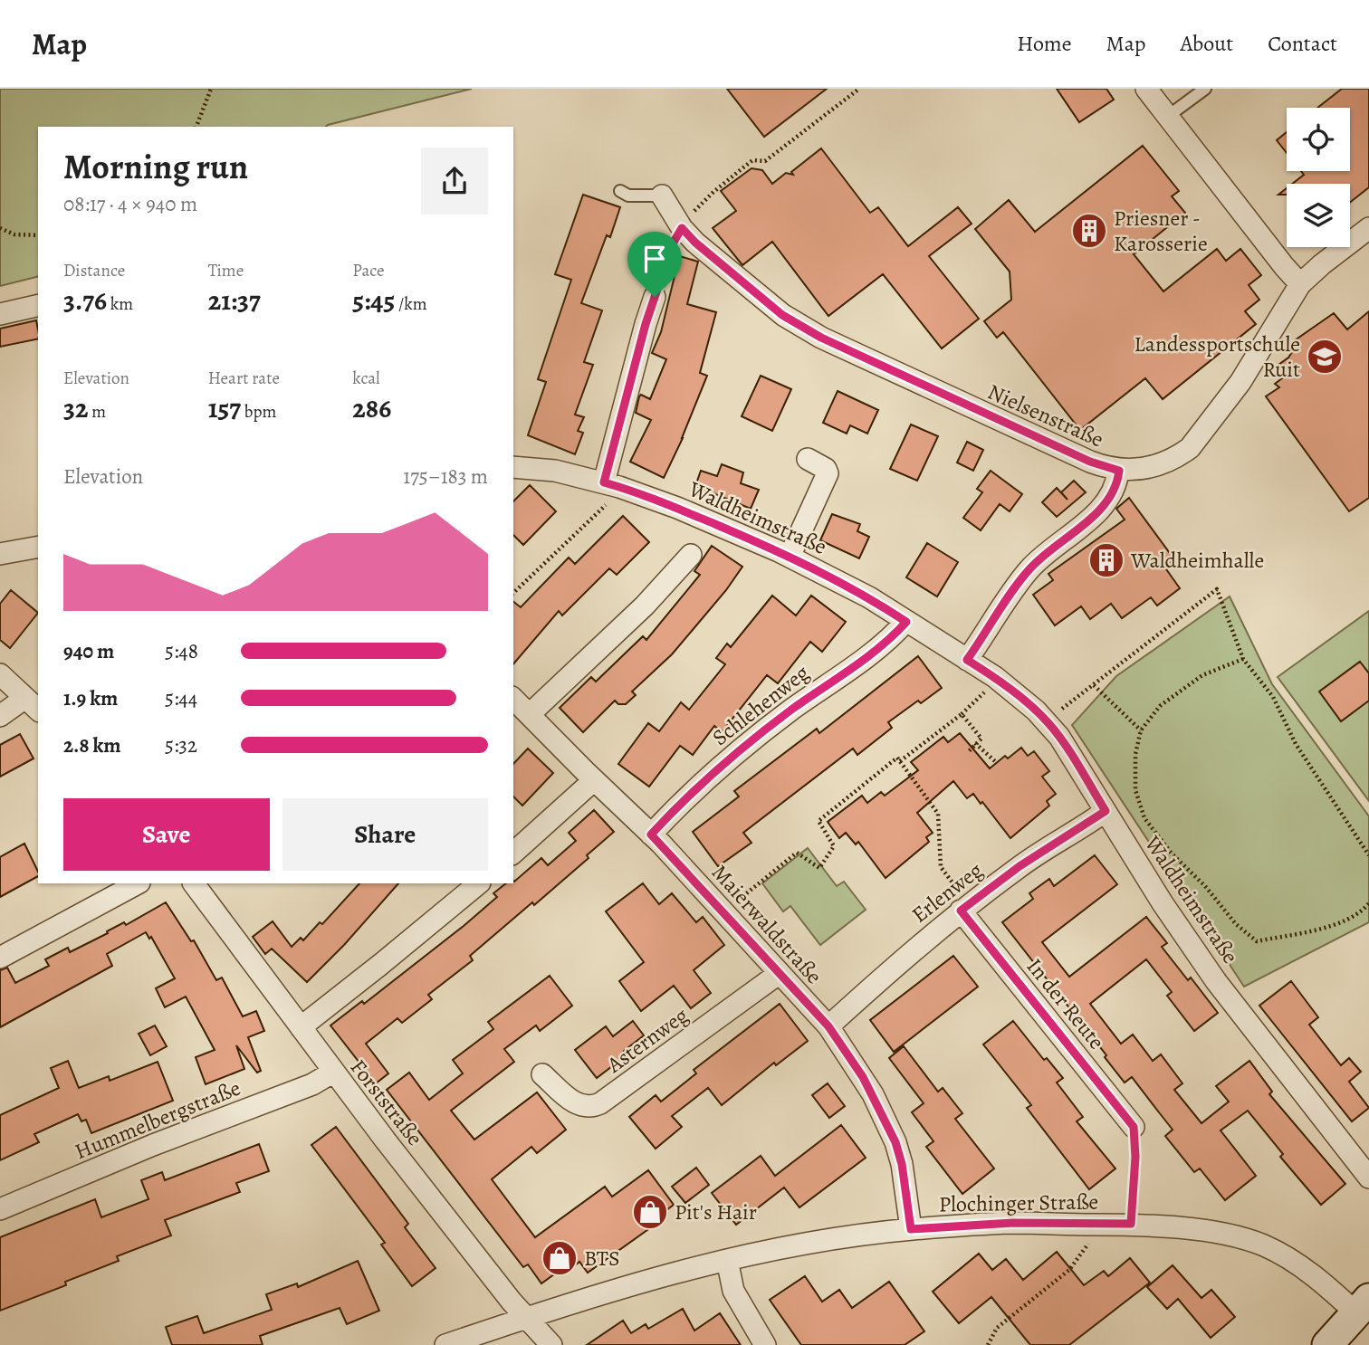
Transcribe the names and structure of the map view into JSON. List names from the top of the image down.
{
  "streets": {
    "street": [
      "Nielsenstraße",
      "Waldheimstraße",
      "Schlehenweg",
      "Erlenweg",
      "Maierwaldstraße",
      "In der Reute",
      "Asternweg",
      "Forststraße",
      "Hummelbergstraße",
      "Plochinger Straße"
    ]
  },
  "crossings": [
    ["Waldheimstraße", "Schlehenweg"],
    ["Waldheimstraße", "Erlenweg"],
    ["Schlehenweg", "Maierwaldstraße"],
    ["Erlenweg", "Maierwaldstraße"],
    ["Erlenweg", "In der Reute"],
    ["Maierwaldstraße", "Asternweg"],
    ["Maierwaldstraße", "Plochinger Straße"],
    ["Forststraße", "Hummelbergstraße"],
    ["Forststraße", "Plochinger Straße"]
  ],
  "places": {
    "building": ["Priesner - Karosserie", "Waldheimhalle"],
    "school or university": ["Landessportschule Ruit"],
    "shop": ["Pit's Hair", "BTS"]
  },
  "page": {
    "header": "Map",
    "nav": [
      "Home",
      "Map",
      "About",
      "Contact"
    ],
    "heading": ["Morning run", "08:17 · 4 × 940 m"],
    "stats": [
      ["Distance", "3.76 km"],
      ["Time", "21:37"],
      ["Pace", "5:45 /km"],
      ["Elevation", "32 m"],
      ["Heart rate", "157 bpm"],
      ["kcal", "286"]
    ],
    "chart": ["Elevation", "175–183 m"],
    "list": [
      {
        "name": "940 m",
        "note": "5:48"
      },
      {
        "name": "1.9 km",
        "note": "5:44"
      },
      {
        "name": "2.8 km",
        "note": "5:32"
      }
    ],
    "buttons": ["Save", "Share"]
  }
}
